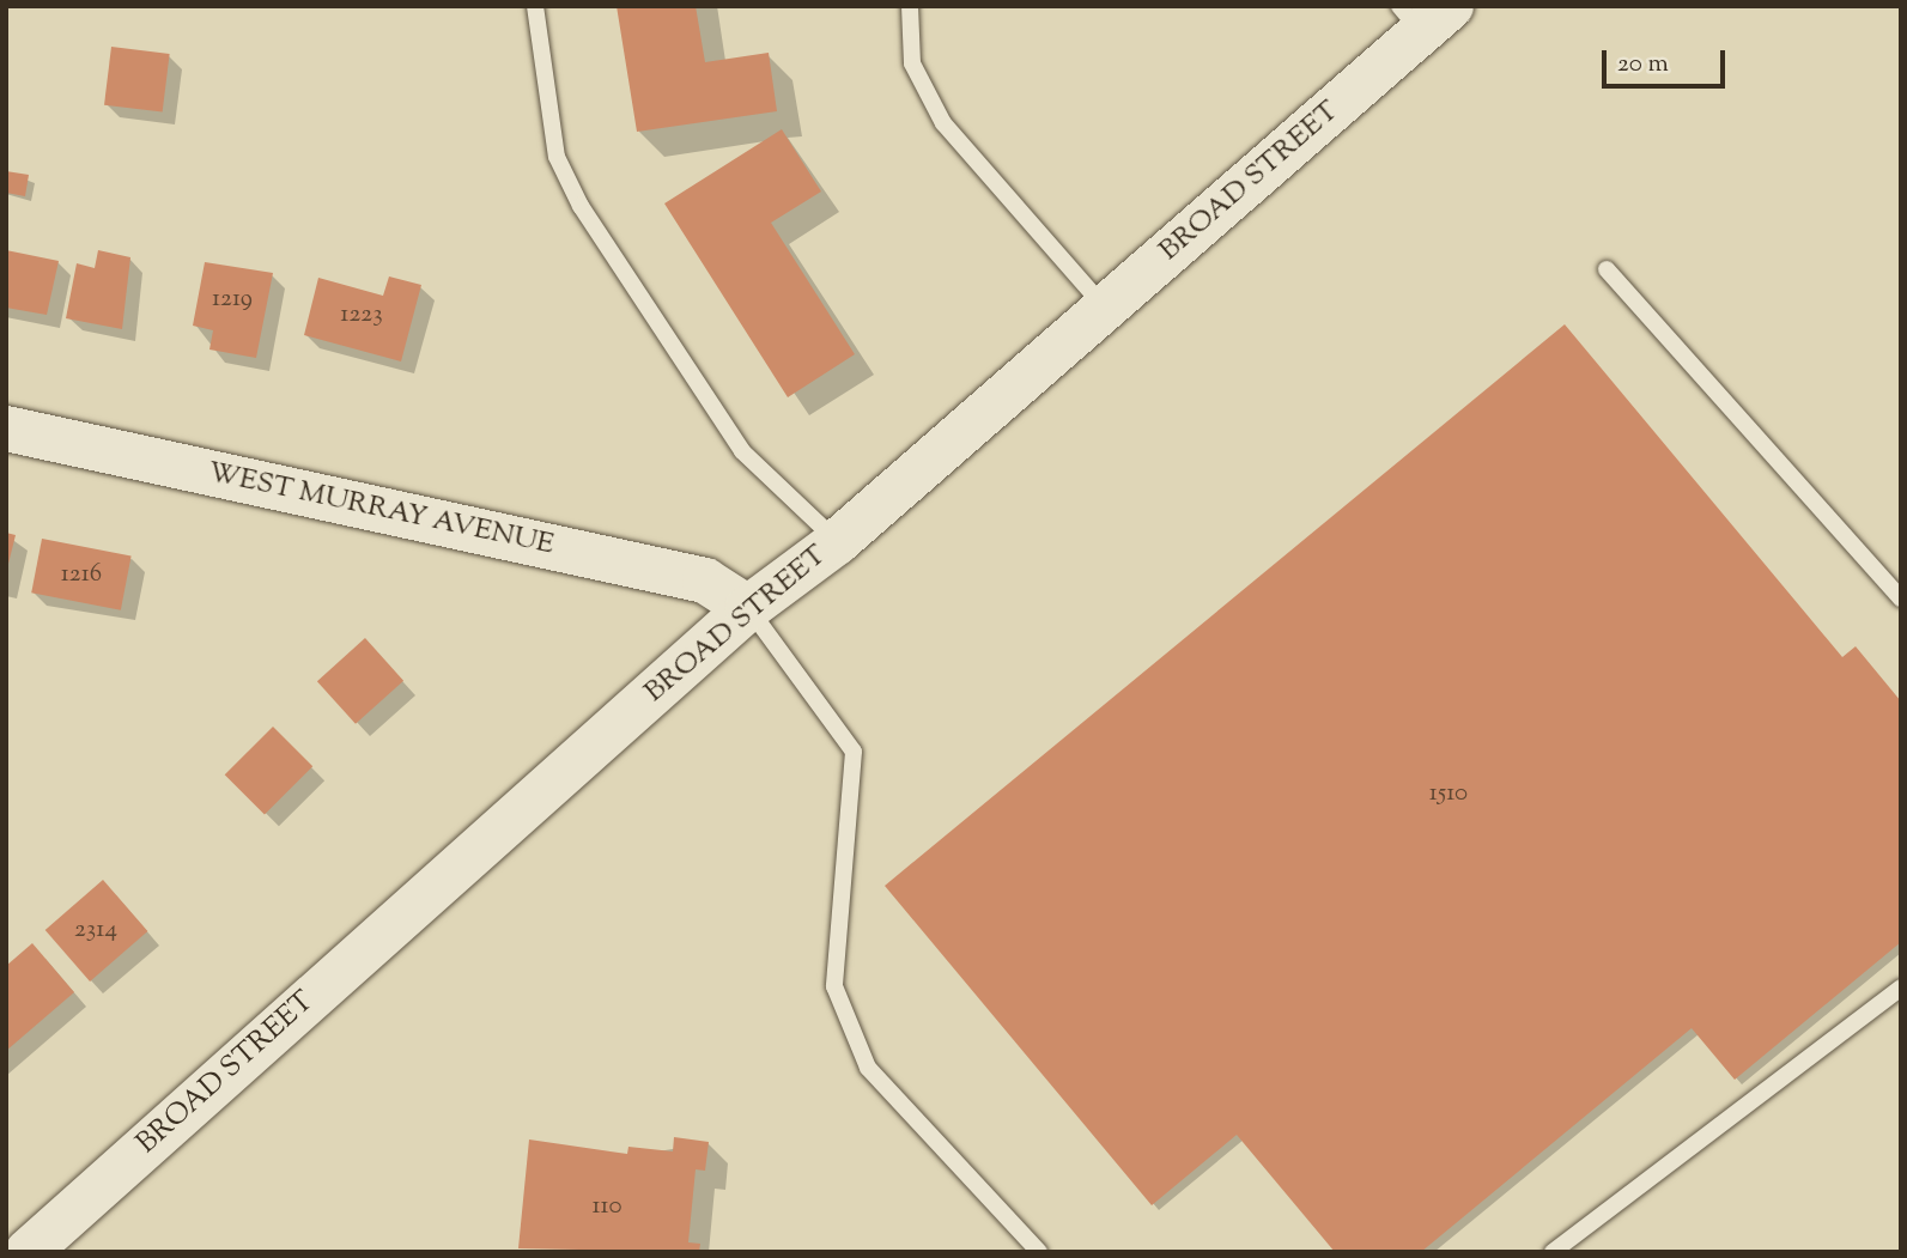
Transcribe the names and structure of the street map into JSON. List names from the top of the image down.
{
  "streets": {
    "main road": ["BROAD STREET", "WEST MURRAY AVENUE"]
  },
  "crossings": [
    ["BROAD STREET", "WEST MURRAY AVENUE"]
  ],
  "house_numbers": [
    "1219",
    "1223",
    "1216",
    "1510",
    "2314",
    "110"
  ],
  "scale_bar": "20 m"
}
